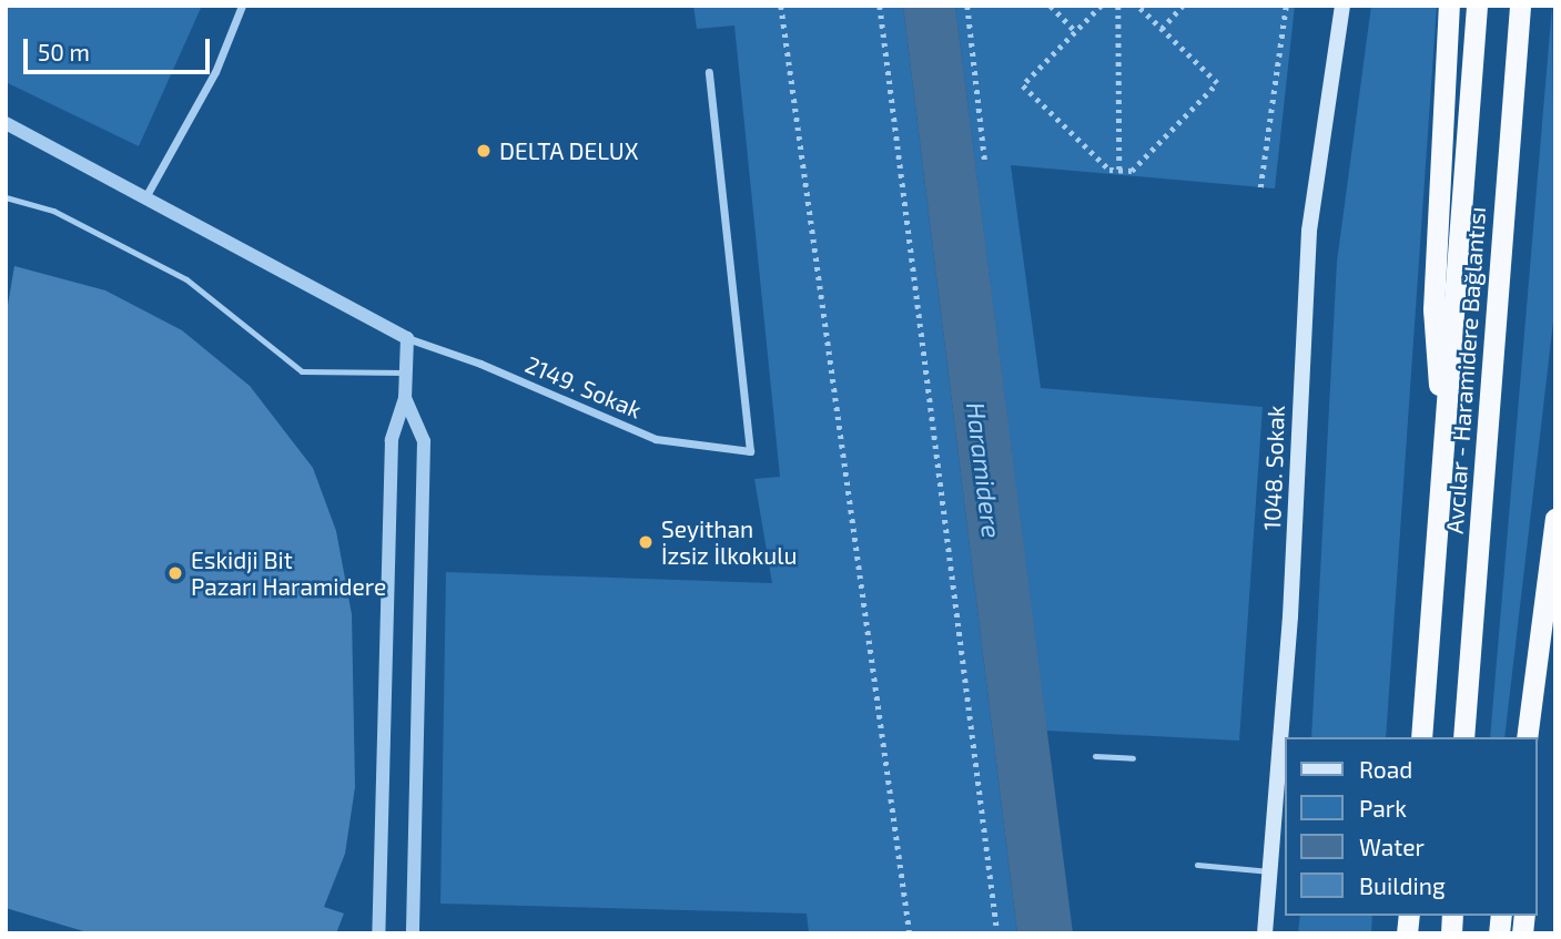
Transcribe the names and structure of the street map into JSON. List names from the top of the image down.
{
  "streets": {
    "highway": ["Avcılar - Haramidere Bağlantısı"],
    "main road": ["1048. Sokak"],
    "street": ["2149. Sokak"]
  },
  "water": ["Haramidere"],
  "places": ["DELTA DELUX", "Seyithan İzsiz İlkokulu", "Eskidji Bit Pazarı Haramidere"],
  "legend": [
    "Road",
    "Park",
    "Water",
    "Building"
  ],
  "scale_bar": "50 m"
}
